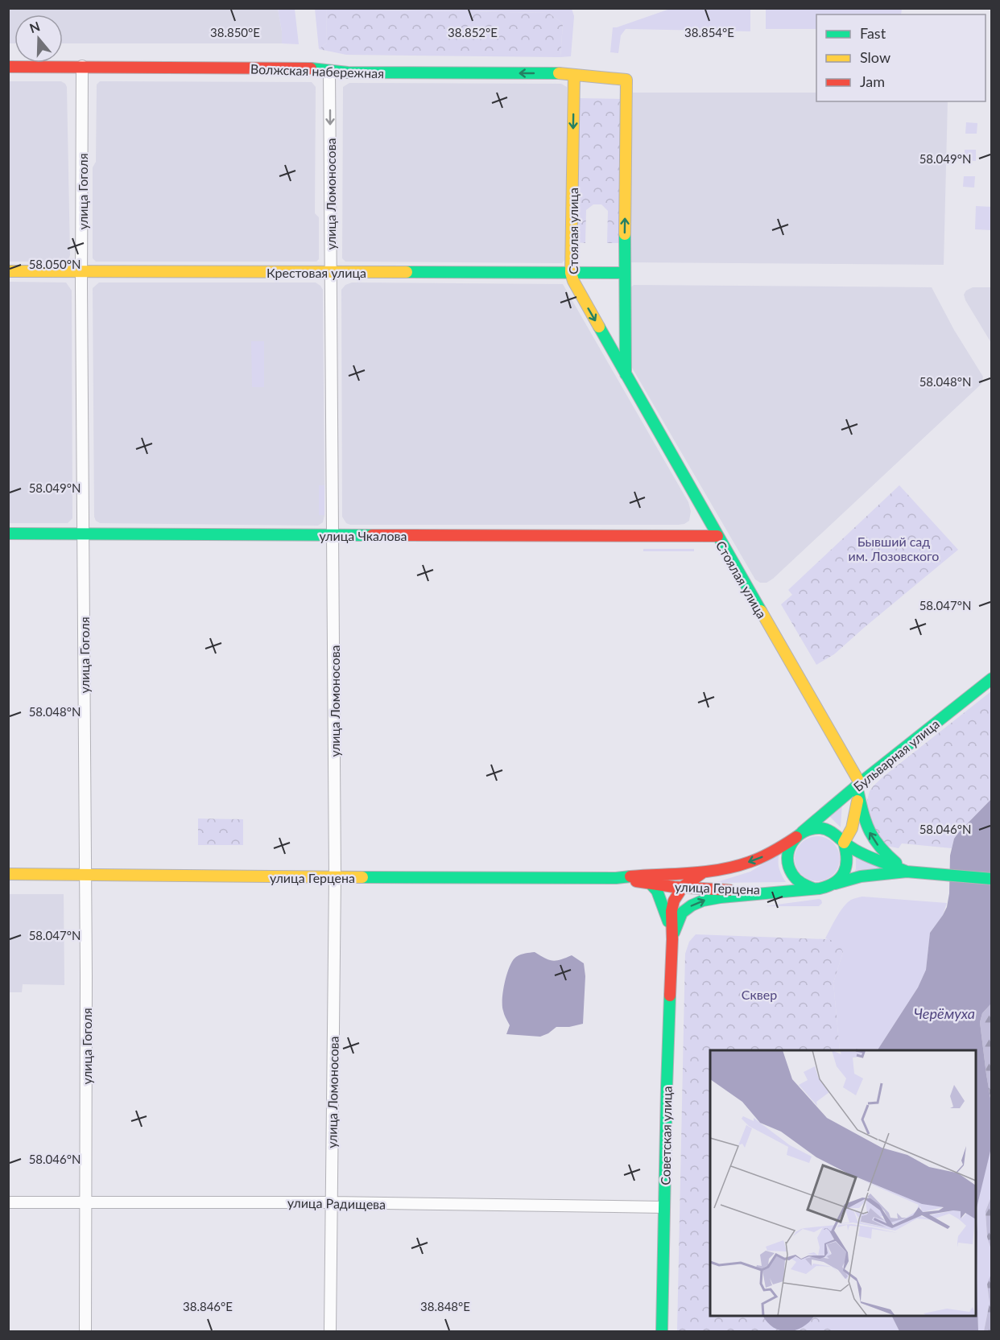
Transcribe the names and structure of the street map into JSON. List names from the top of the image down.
{
  "streets": {
    "street": [
      "Волжская набережная",
      "улица Гоголя",
      "улица Ломоносова",
      "Стоялая улица",
      "Крестовая улица",
      "улица Чкалова",
      "Бульварная улица",
      "улица Герцена",
      "Советская улица",
      "улица Радищева"
    ]
  },
  "crossings": [
    ["Волжская набережная", "улица Гоголя"],
    ["Волжская набережная", "улица Ломоносова"],
    ["Волжская набережная", "Стоялая улица"],
    ["улица Гоголя", "Крестовая улица"],
    ["улица Гоголя", "улица Чкалова"],
    ["улица Гоголя", "улица Герцена"],
    ["улица Гоголя", "улица Радищева"],
    ["улица Ломоносова", "Крестовая улица"],
    ["улица Ломоносова", "улица Чкалова"],
    ["улица Ломоносова", "улица Герцена"],
    ["улица Ломоносова", "улица Радищева"],
    ["Стоялая улица", "Крестовая улица"],
    ["Стоялая улица", "улица Чкалова"],
    ["Стоялая улица", "Бульварная улица"],
    ["Бульварная улица", "улица Герцена"],
    ["улица Герцена", "Советская улица"],
    ["Советская улица", "улица Радищева"]
  ],
  "one_way": ["Волжская набережная"],
  "water": ["Черёмуха"],
  "parks": ["Бывший сад им. Лозовского", "Сквер"],
  "legend": ["Fast", "Slow", "Jam"],
  "north": "top",
  "coordinates": [
    "38.854°E",
    "38.850°E",
    "38.852°E",
    "58.049°N",
    "58.050°N",
    "58.048°N",
    "58.047°N",
    "58.046°N",
    "38.846°E",
    "38.848°E"
  ]
}
